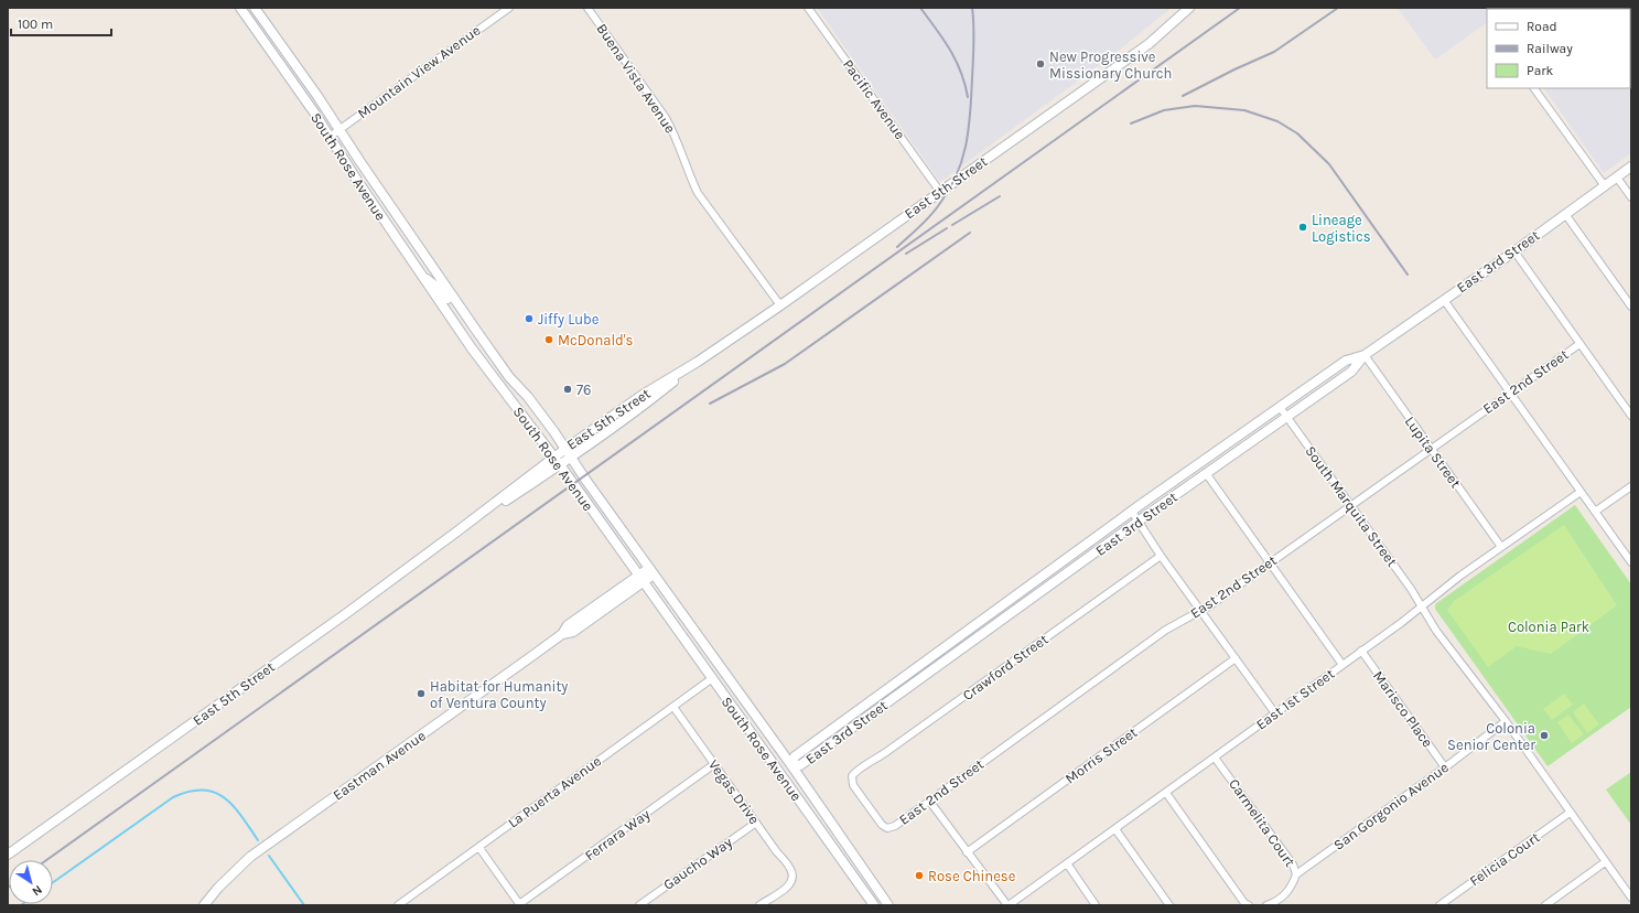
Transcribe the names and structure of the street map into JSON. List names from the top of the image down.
{
  "streets": {
    "main road": [
      "South Rose Avenue",
      "East 5th Street",
      "East 3rd Street",
      "Eastman Avenue"
    ],
    "street": [
      "Mountain View Avenue",
      "Buena Vista Avenue",
      "Pacific Avenue",
      "East 2nd Street",
      "Lupita Street",
      "South Marquita Street",
      "Crawford Street",
      "East 1st Street",
      "Marisco Place",
      "Morris Street",
      "La Puerta Avenue",
      "Vegas Drive",
      "San Gorgonio Avenue",
      "Carmelita Court",
      "Ferrara Way",
      "Felicia Court",
      "Gaucho Way"
    ]
  },
  "crossings": [
    ["Mountain View Avenue", "South Rose Avenue"],
    ["Buena Vista Avenue", "East 5th Street"],
    ["Pacific Avenue", "East 5th Street"],
    ["South Rose Avenue", "East 5th Street"],
    ["South Rose Avenue", "East 3rd Street"],
    ["South Rose Avenue", "Eastman Avenue"],
    ["South Rose Avenue", "La Puerta Avenue"],
    ["East 3rd Street", "Lupita Street"],
    ["East 3rd Street", "South Marquita Street"],
    ["East 2nd Street", "Lupita Street"],
    ["East 2nd Street", "South Marquita Street"],
    ["East 2nd Street", "Crawford Street"],
    ["Lupita Street", "East 1st Street"],
    ["South Marquita Street", "East 1st Street"],
    ["South Marquita Street", "San Gorgonio Avenue"],
    ["South Marquita Street", "Felicia Court"],
    ["East 1st Street", "Marisco Place"],
    ["East 1st Street", "Carmelita Court"],
    ["Marisco Place", "San Gorgonio Avenue"],
    ["La Puerta Avenue", "Vegas Drive"],
    ["Vegas Drive", "Ferrara Way"],
    ["Vegas Drive", "Gaucho Way"],
    ["San Gorgonio Avenue", "Carmelita Court"]
  ],
  "parks": ["Colonia Park"],
  "places": [
    "New Progressive Missionary Church",
    "Lineage Logistics",
    "Jiffy Lube",
    "McDonald's",
    "76",
    "Habitat for Humanity of Ventura County",
    "Colonia Senior Center",
    "Rose Chinese"
  ],
  "legend": ["Road", "Railway", "Park"],
  "scale_bar": "100 m",
  "north": "bottom right"
}
